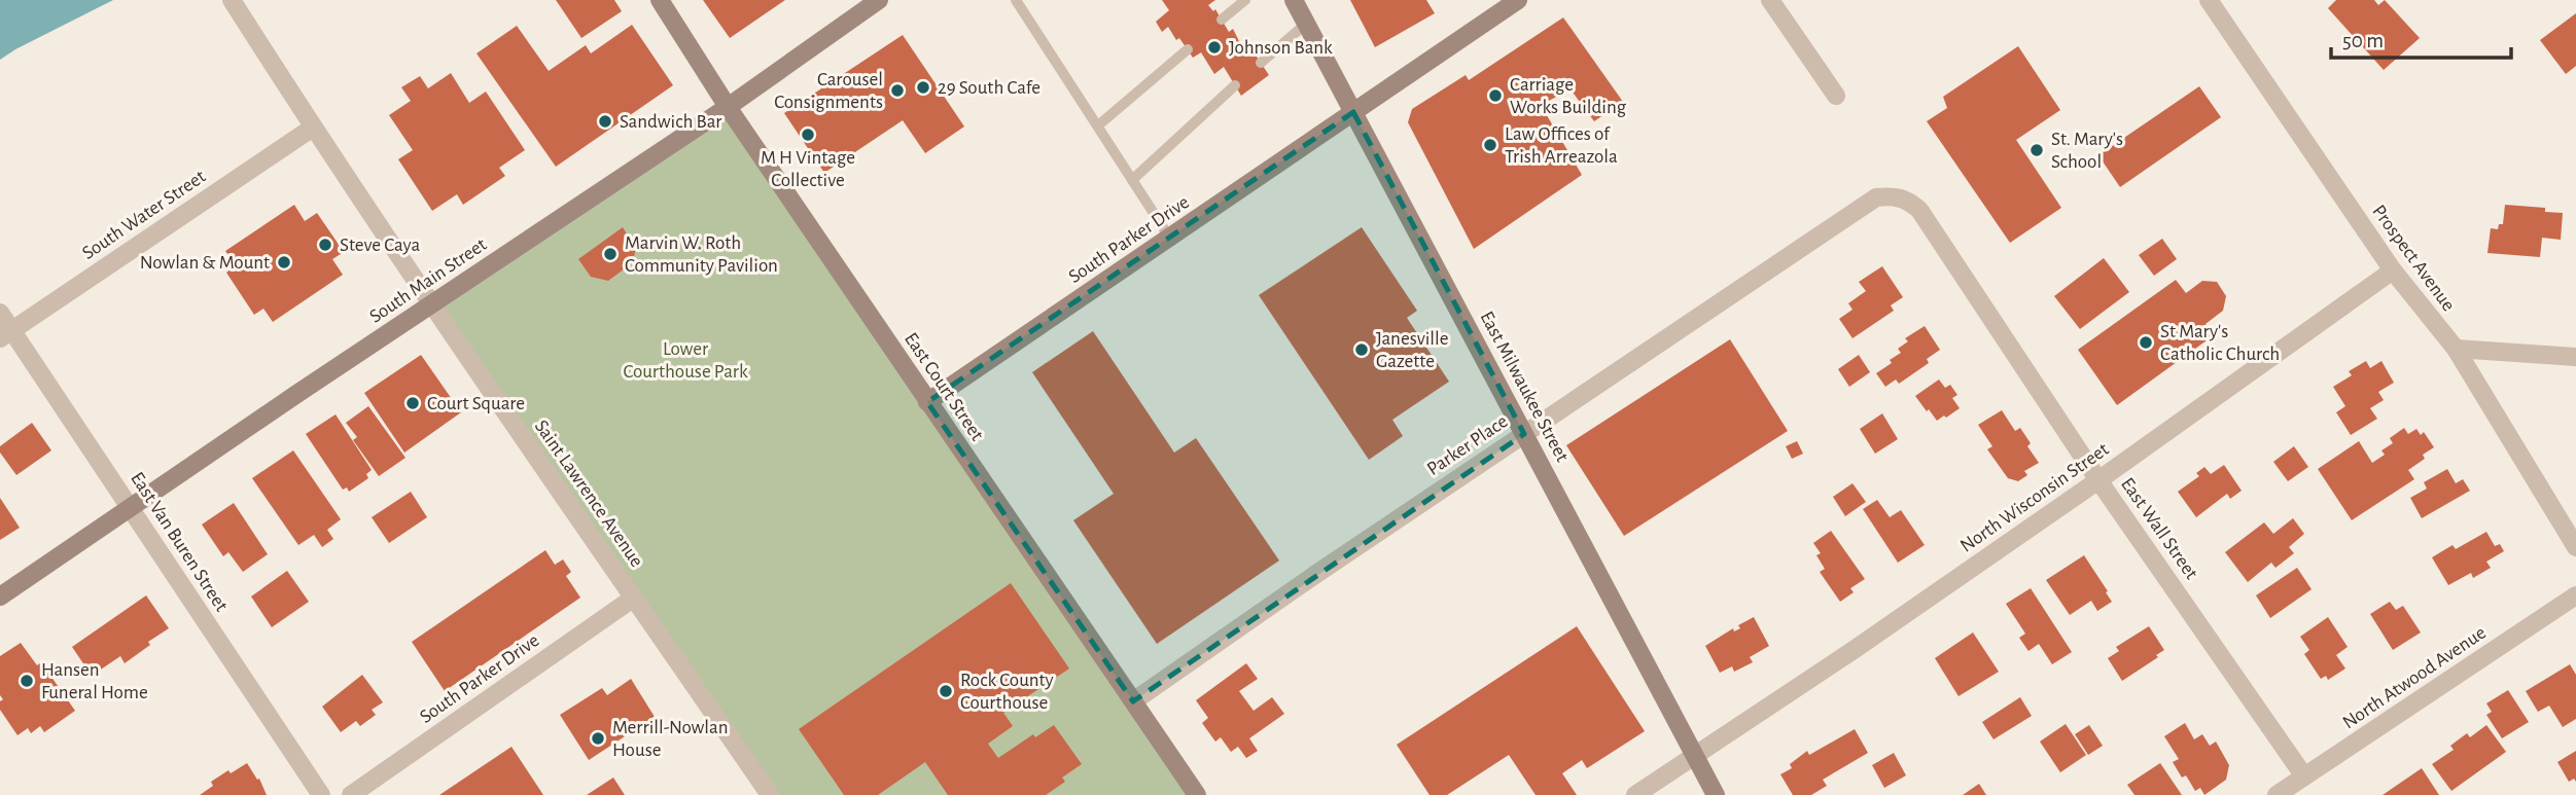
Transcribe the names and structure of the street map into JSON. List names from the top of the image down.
{
  "streets": {
    "main road": [
      "South Parker Drive",
      "South Main Street",
      "East Court Street",
      "East Milwaukee Street"
    ],
    "street": [
      "South Water Street",
      "Prospect Avenue",
      "Parker Place",
      "Saint Lawrence Avenue",
      "North Wisconsin Street",
      "East Wall Street",
      "East Van Buren Street",
      "North Atwood Avenue"
    ]
  },
  "crossings": [
    ["South Water Street", "Saint Lawrence Avenue"],
    ["South Water Street", "East Van Buren Street"],
    ["South Parker Drive", "East Court Street"],
    ["South Parker Drive", "East Milwaukee Street"],
    ["South Parker Drive", "Saint Lawrence Avenue"],
    ["Prospect Avenue", "North Wisconsin Street"],
    ["South Main Street", "East Court Street"],
    ["South Main Street", "Saint Lawrence Avenue"],
    ["South Main Street", "East Van Buren Street"],
    ["East Court Street", "Parker Place"],
    ["East Milwaukee Street", "Parker Place"],
    ["East Milwaukee Street", "North Wisconsin Street"],
    ["Parker Place", "East Wall Street"],
    ["North Wisconsin Street", "East Wall Street"],
    ["East Wall Street", "North Atwood Avenue"]
  ],
  "parks": ["Lower Courthouse Park"],
  "places": [
    "Johnson Bank",
    "29 South Cafe",
    "Carousel Consignments",
    "Carriage Works Building",
    "Sandwich Bar",
    "M H Vintage Collective",
    "Law Offices of Trish Arreazola",
    "St. Mary's School",
    "Steve Caya",
    "Marvin W. Roth Community Pavilion",
    "Nowlan & Mount",
    "St Mary's Catholic Church",
    "Janesville Gazette",
    "Court Square",
    "Hansen Funeral Home",
    "Rock County Courthouse",
    "Merrill-Nowlan House"
  ],
  "scale_bar": "50 m"
}
